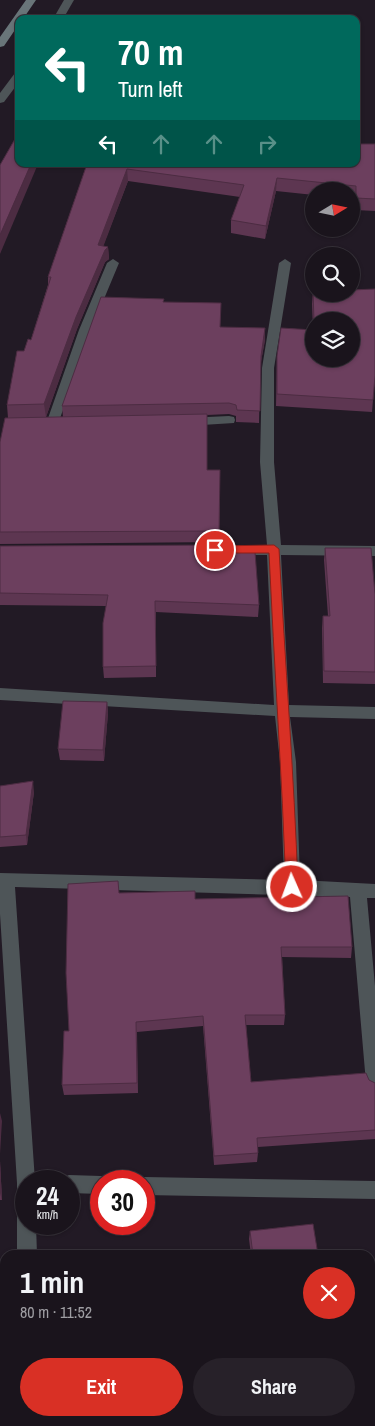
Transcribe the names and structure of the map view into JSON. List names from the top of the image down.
{
  "north": "right",
  "page": {
    "turn": ["70 m", "Turn left"],
    "speed": "24 km/h",
    "limit": "30",
    "heading": ["1 min", "80 m · 11:52"],
    "buttons": ["Exit", "Share"]
  }
}
